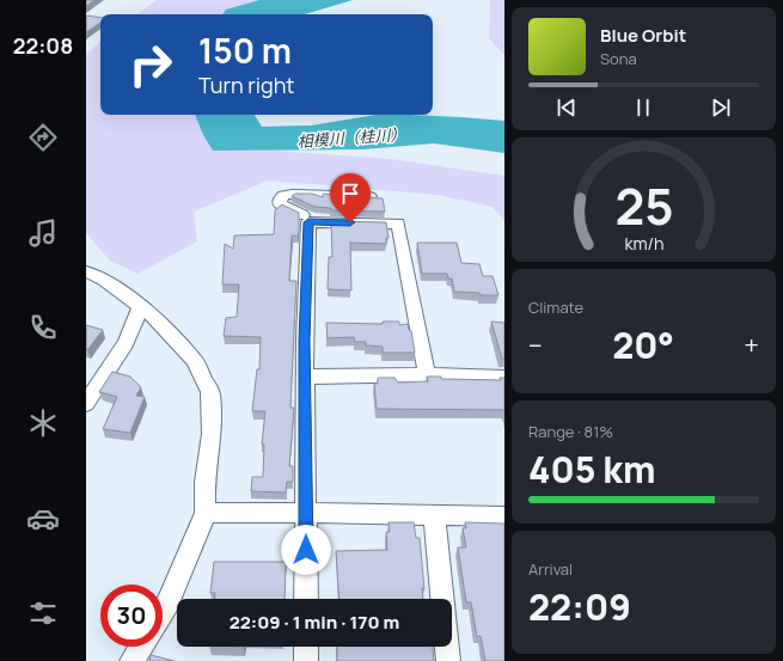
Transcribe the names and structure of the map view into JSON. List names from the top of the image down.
{
  "water": ["相模川（桂川）"],
  "page": {
    "tabs": "22:08",
    "turn": ["150 m", "Turn right"],
    "song": ["Blue Orbit", "Sona"],
    "tile": [
      "Climate",
      ["Range · 81%", "405 km"],
      ["Arrival", "22:09"]
    ],
    "heat": ["−", "20°", "+"],
    "limit": "30",
    "trip": "22:09 · 1 min · 170 m",
    "gauge": ["25", "km/h"]
  }
}
